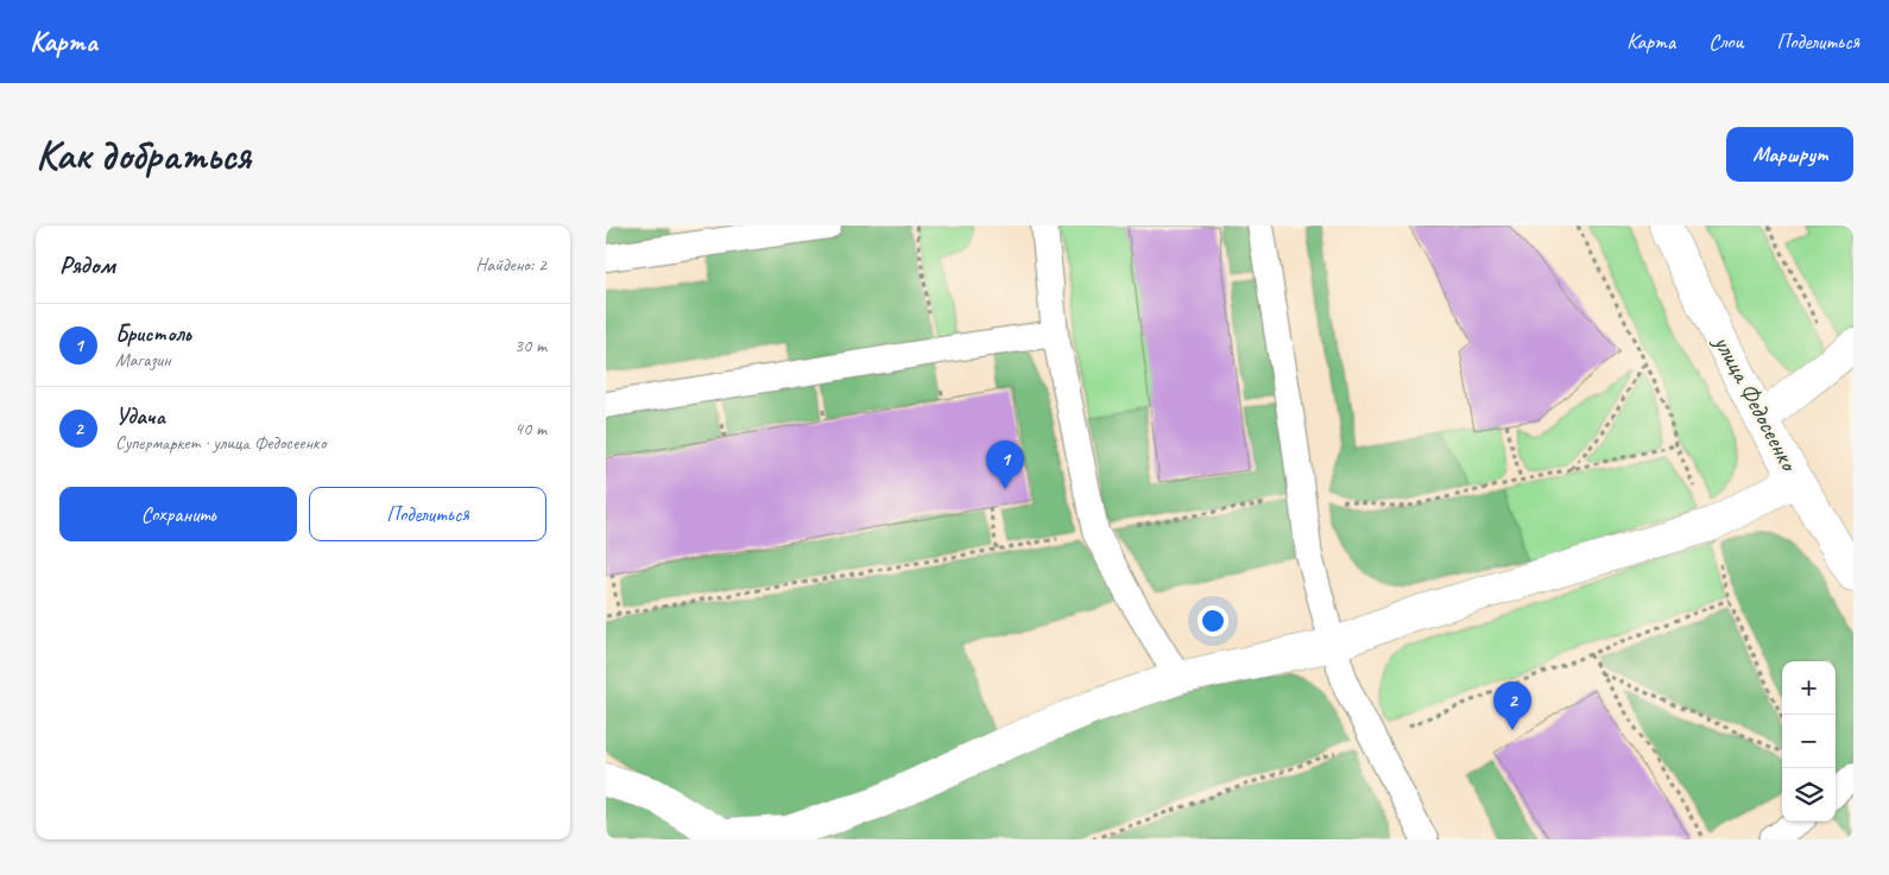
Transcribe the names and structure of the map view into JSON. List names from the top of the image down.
{
  "streets": {
    "street": ["улица Федосеенко"]
  },
  "page": {
    "header": "Карта",
    "nav": ["Карта", "Слои", "Поделиться"],
    "buttons": [
      "Маршрут",
      ["Сохранить", "Поделиться"]
    ],
    "title": "Как добраться",
    "heading": ["Рядом", "Найдено: 2"],
    "list": [
      {
        "mark": "1",
        "name": "Бристоль",
        "note": "Магазин",
        "value": "30 m"
      },
      {
        "mark": "2",
        "name": "Удача",
        "note": "Супермаркет · улица Федосеенко",
        "value": "40 m"
      }
    ],
    "pins": ["1", "2"],
    "map_buttons": ["+", "−"]
  }
}
